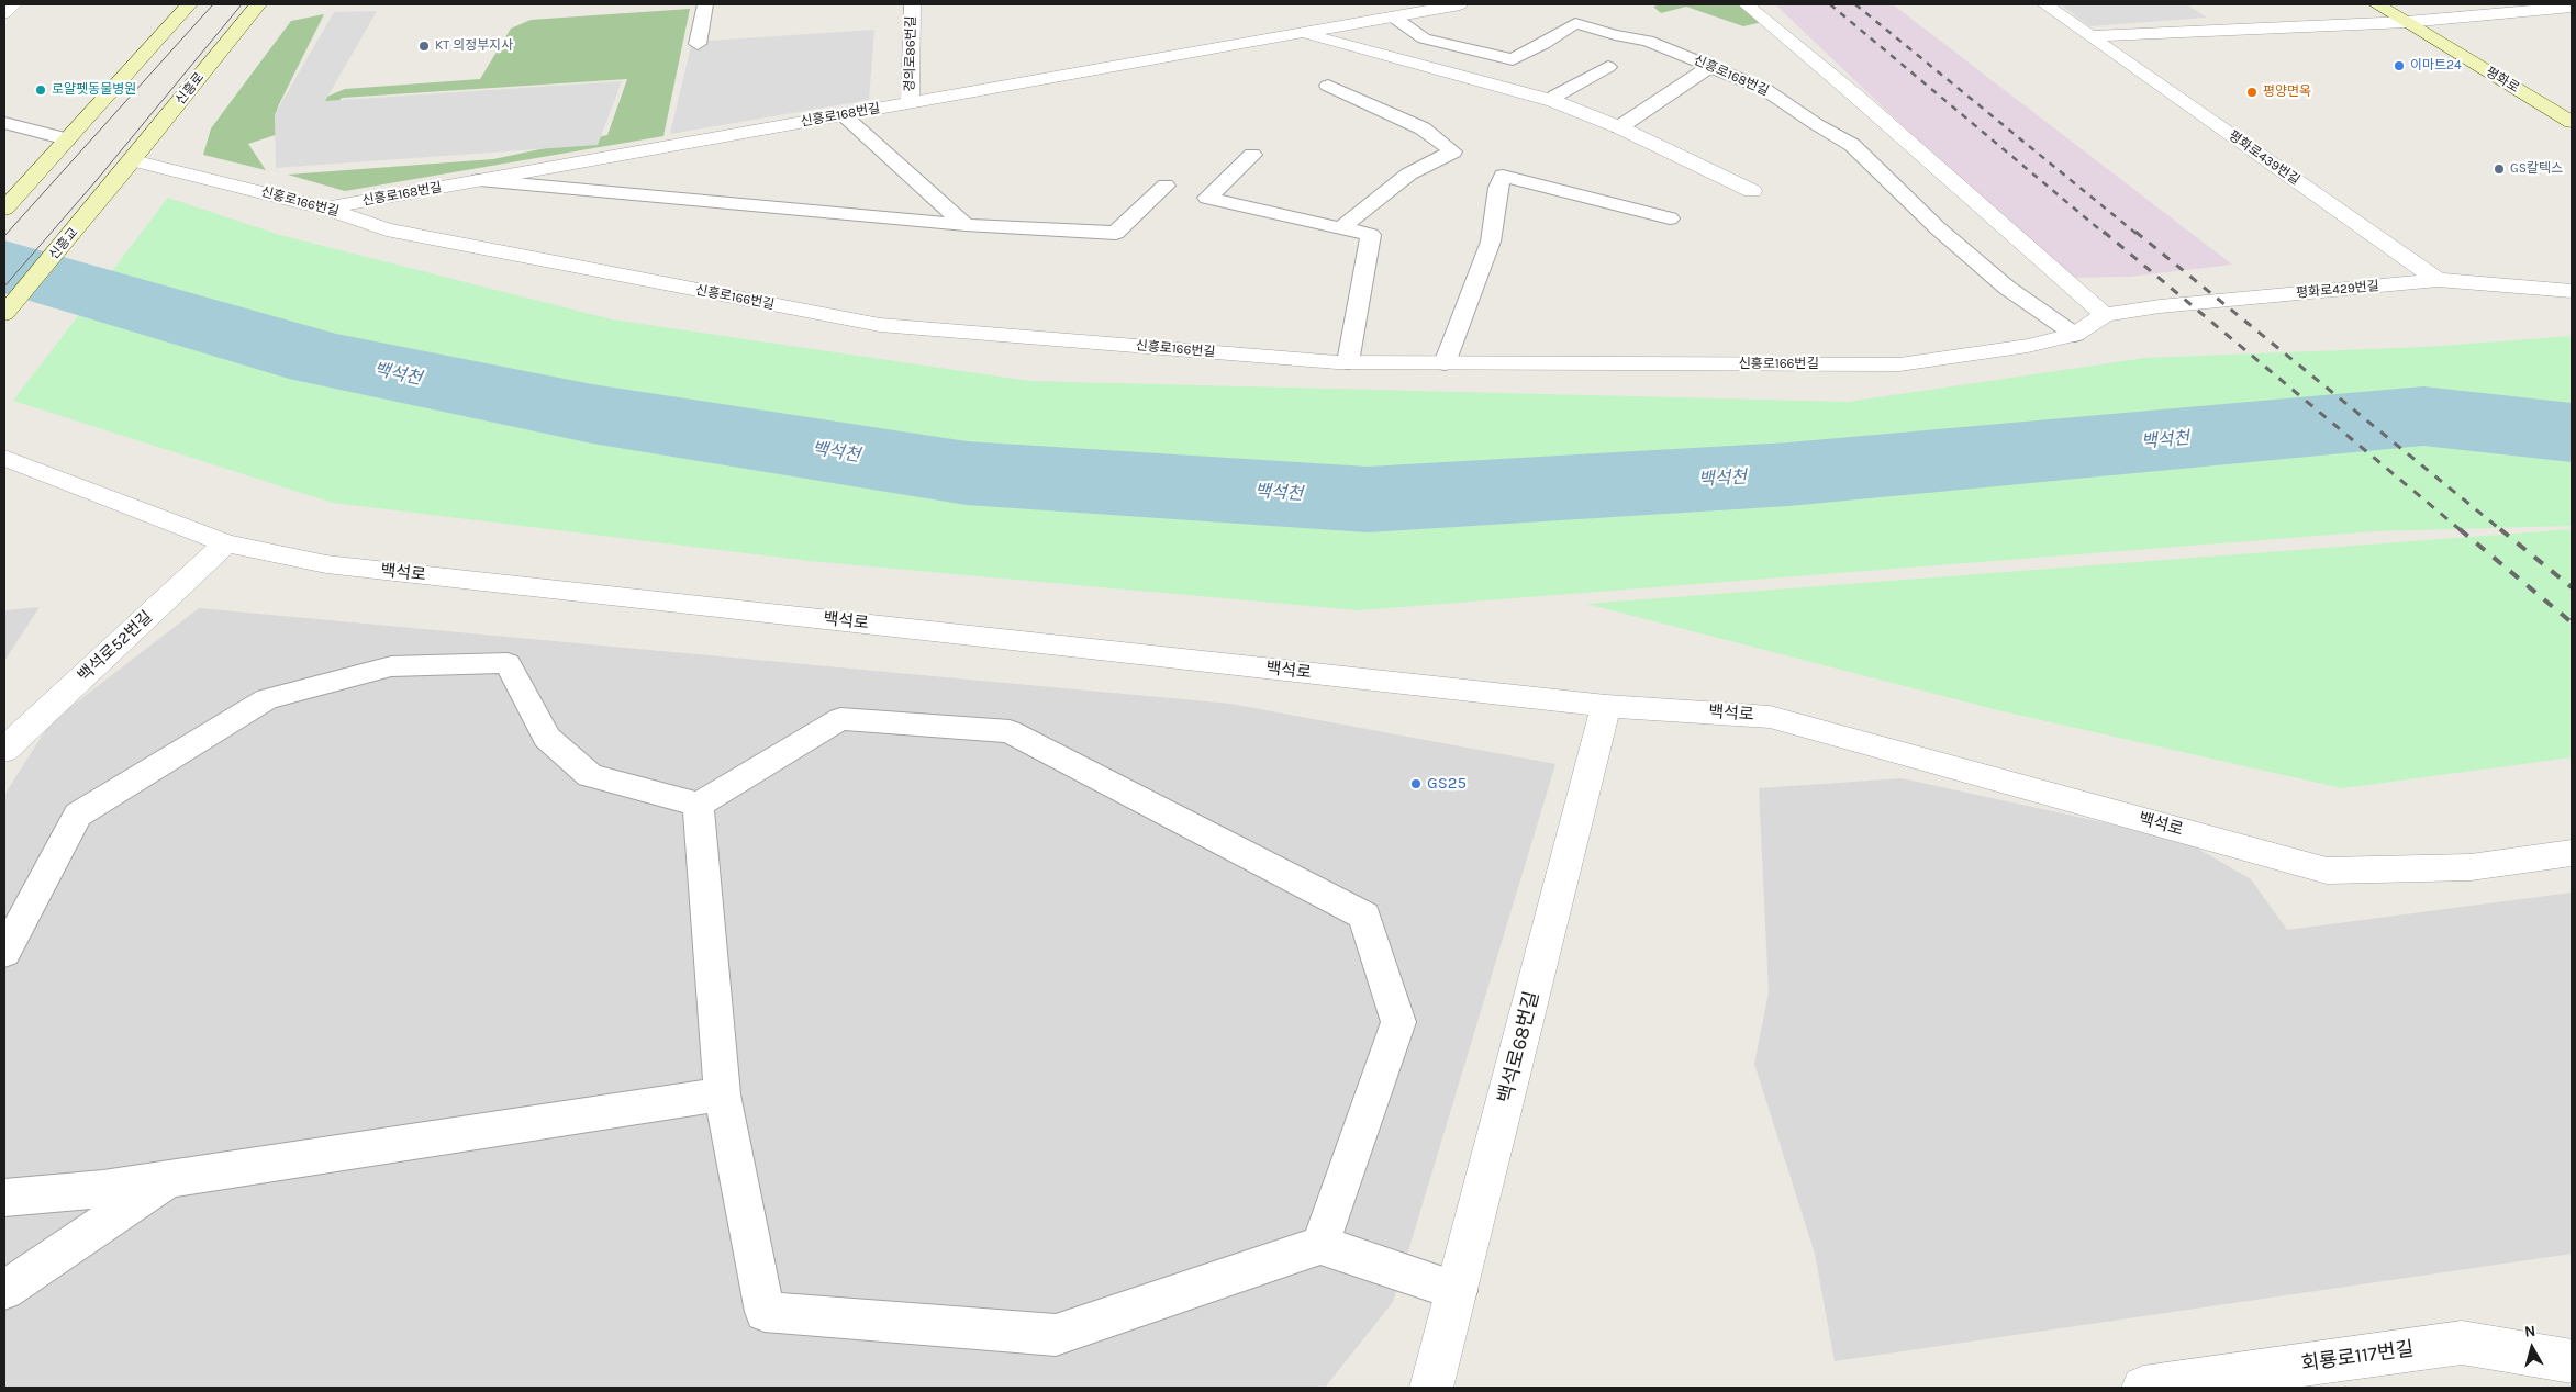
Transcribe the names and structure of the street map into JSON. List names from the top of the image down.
{
  "streets": {
    "street": [
      "경의로86번길",
      "신흥로168번길",
      "평화로",
      "신흥로",
      "평화로439번길",
      "신흥로166번길",
      "신흥교",
      "평화로429번길",
      "백석로",
      "백석로52번길",
      "백석로68번길",
      "회룡로117번길"
    ]
  },
  "crossings": [
    ["경의로86번길", "신흥로168번길"],
    ["신흥로168번길", "신흥로166번길"],
    ["신흥로", "신흥로166번길"],
    ["신흥로", "신흥교"],
    ["평화로439번길", "평화로429번길"],
    ["신흥로166번길", "신흥교"],
    ["신흥로166번길", "평화로429번길"],
    ["백석로", "백석로52번길"],
    ["백석로", "백석로68번길"]
  ],
  "water": ["백석천"],
  "places": [
    "KT 의정부지사",
    "이마트24",
    "로얄펫동물병원",
    "평양면옥",
    "GS칼텍스",
    "GS25"
  ],
  "north": "top"
}
